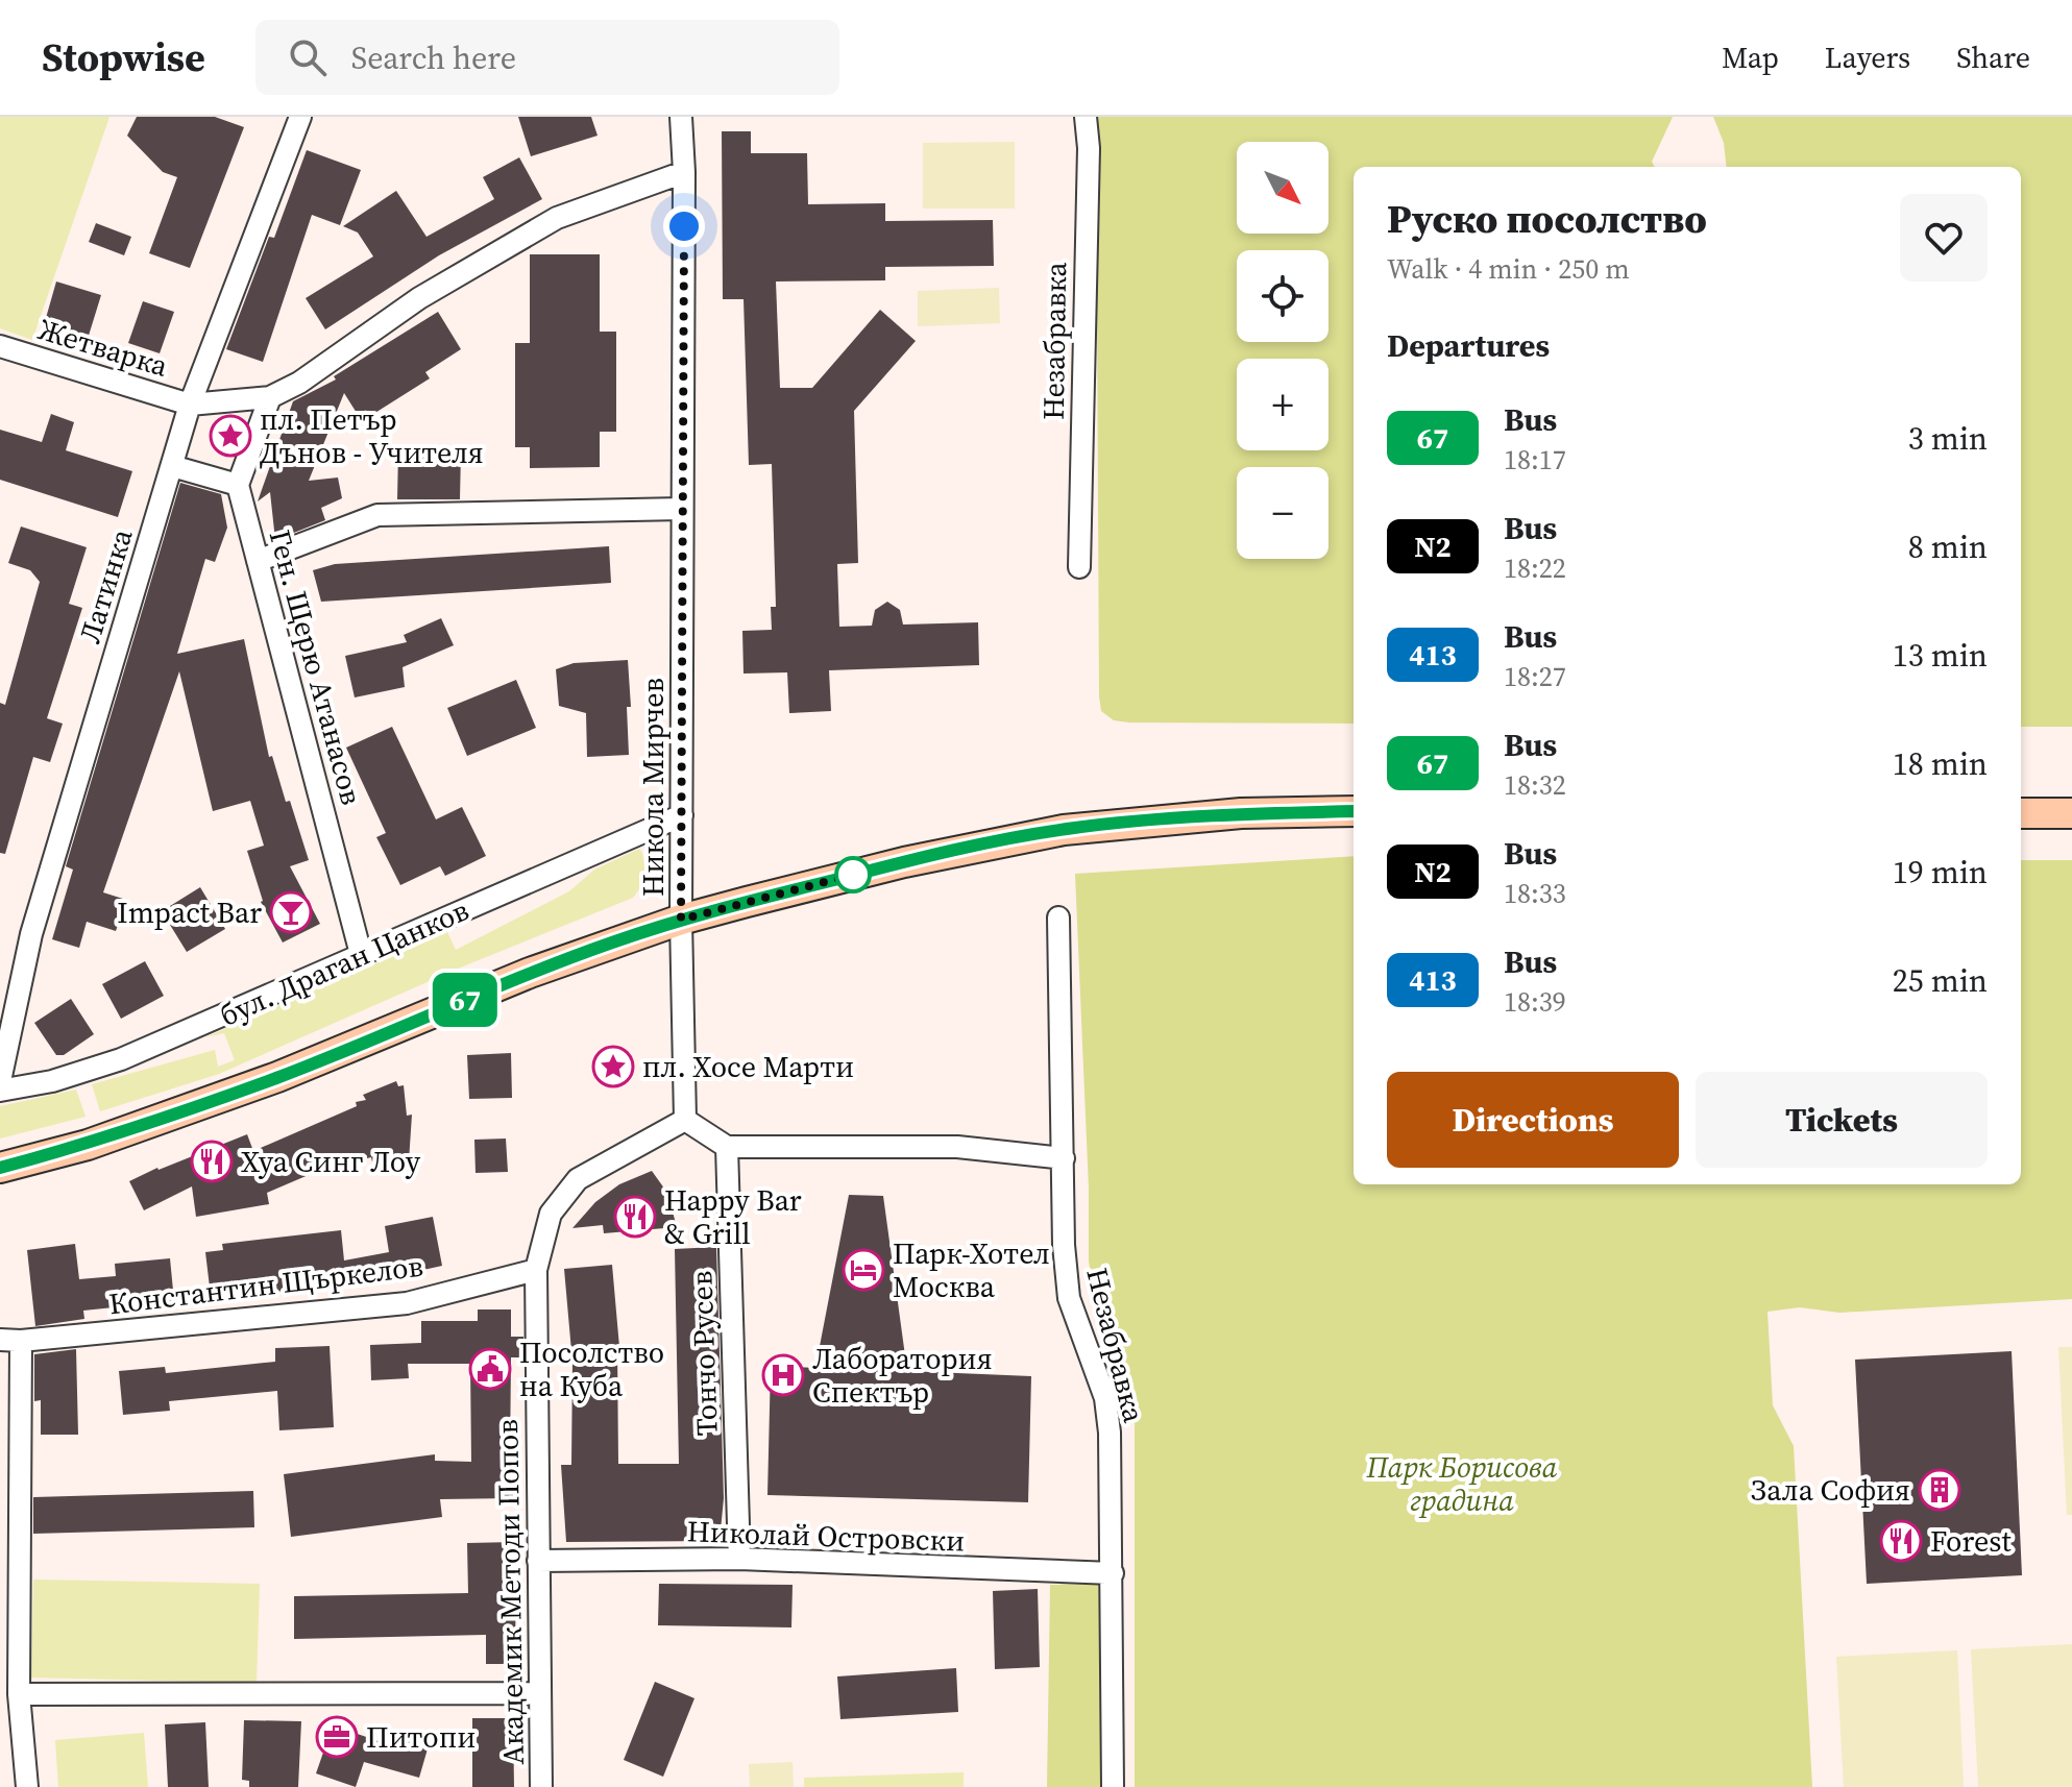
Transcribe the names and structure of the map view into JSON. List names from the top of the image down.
{
  "streets": {
    "street": [
      "Незабравка",
      "Жетварка",
      "Латинка",
      "Ген. Щерю Атанасов",
      "Никола Мирчев",
      "бул. Драган Цанков",
      "Константин Щъркелов",
      "Тончо Русев",
      "Николай Островски",
      "Академик Методи Попов"
    ]
  },
  "crossings": [
    ["Незабравка", "Николай Островски"],
    ["Жетварка", "Латинка"],
    ["Ген. Щерю Атанасов", "бул. Драган Цанков"],
    ["Никола Мирчев", "бул. Драган Цанков"],
    ["Никола Мирчев", "Академик Методи Попов"],
    ["Константин Щъркелов", "Академик Методи Попов"],
    ["Тончо Русев", "Николай Островски"],
    ["Николай Островски", "Академик Методи Попов"]
  ],
  "parks": ["Парк Борисова градина"],
  "places": {
    "place": ["пл. Петър Дънов - Учителя", "пл. Хосе Марти"],
    "bar": ["Impact Bar"],
    "restaurant": ["Хуа Синг Лоу", "Happy Bar & Grill", "Forest"],
    "hotel": ["Парк-Хотел Москва"],
    "public building": ["Посолство на Куба"],
    "hospital": ["Лаборатория Спектър"],
    "building": ["Зала София"],
    "office": ["Питопи"]
  },
  "lines": ["bus line 67"],
  "north": "bottom right",
  "page": {
    "header": "Stopwise",
    "search": "Search here",
    "nav": ["Map", "Layers", "Share"],
    "on_map": "67",
    "map_buttons": ["+", "−"],
    "heading": [
      ["Руско посолство", "Walk · 4 min · 250 m"],
      "Departures"
    ],
    "list": [
      {
        "mark": "67",
        "name": "Bus",
        "note": "18:17",
        "value": "3 min"
      },
      {
        "mark": "N2",
        "name": "Bus",
        "note": "18:22",
        "value": "8 min"
      },
      {
        "mark": "413",
        "name": "Bus",
        "note": "18:27",
        "value": "13 min"
      },
      {
        "mark": "67",
        "name": "Bus",
        "note": "18:32",
        "value": "18 min"
      },
      {
        "mark": "N2",
        "name": "Bus",
        "note": "18:33",
        "value": "19 min"
      },
      {
        "mark": "413",
        "name": "Bus",
        "note": "18:39",
        "value": "25 min"
      }
    ],
    "buttons": ["Directions", "Tickets"]
  }
}
